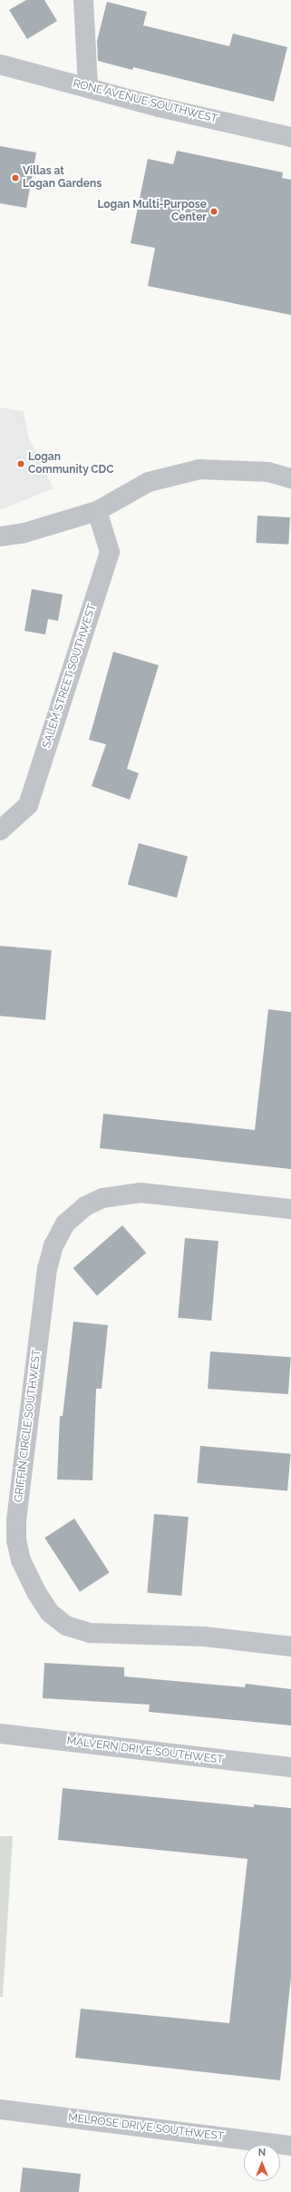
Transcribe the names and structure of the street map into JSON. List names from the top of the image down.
{
  "streets": {
    "street": [
      "RONE AVENUE SOUTHWEST",
      "SALEM STREET SOUTHWEST",
      "GRIFFIN CIRCLE SOUTHWEST",
      "MALVERN DRIVE SOUTHWEST",
      "MELROSE DRIVE SOUTHWEST"
    ]
  },
  "places": ["Villas at Logan Gardens", "Logan Multi-Purpose Center", "Logan Community CDC"],
  "north": "top"
}
